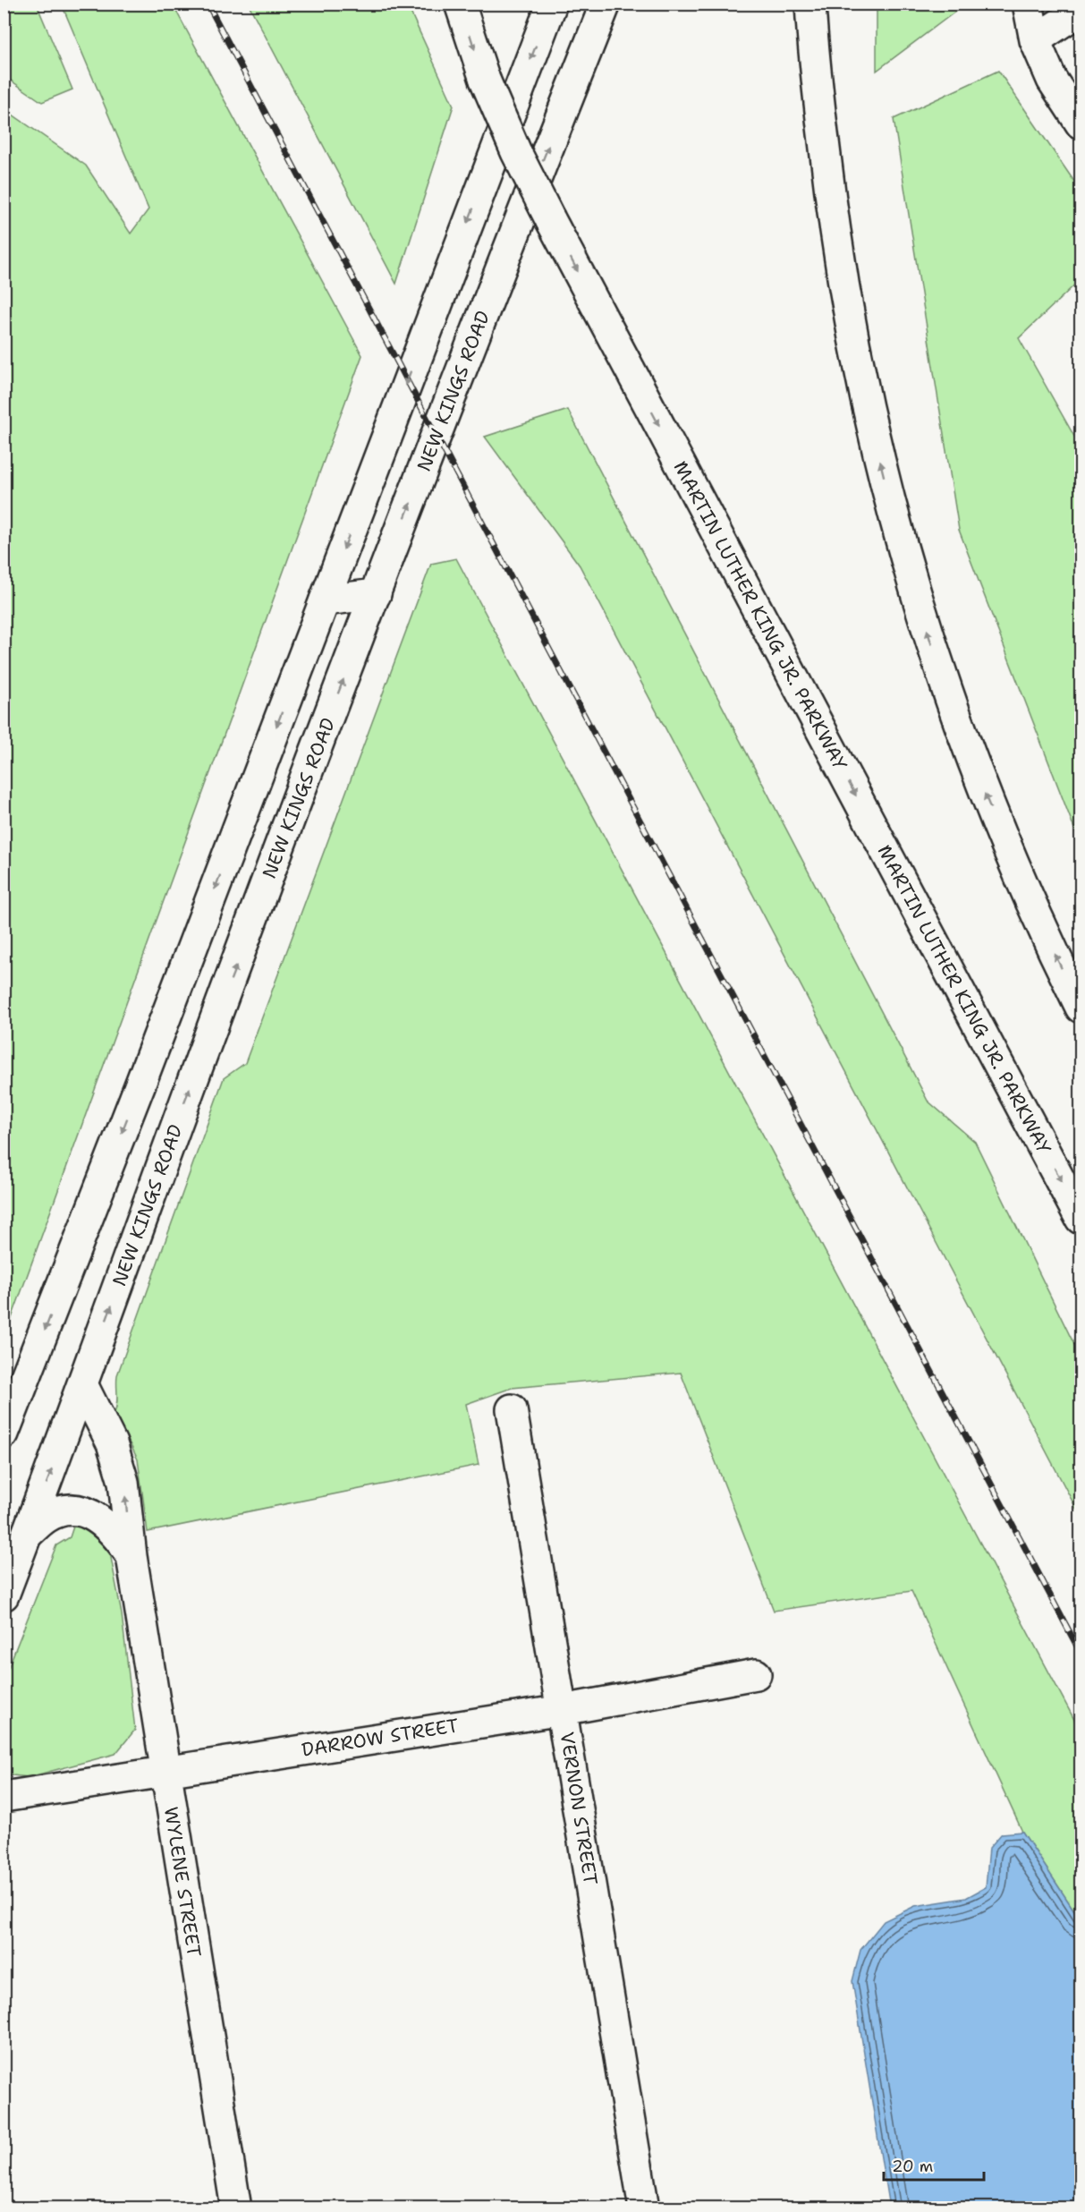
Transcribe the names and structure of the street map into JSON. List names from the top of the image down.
{
  "streets": {
    "main road": [
      "NEW KINGS ROAD",
      "MARTIN LUTHER KING JR. PARKWAY",
      "DARROW STREET",
      "VERNON STREET",
      "WYLENE STREET"
    ]
  },
  "crossings": [
    ["NEW KINGS ROAD", "WYLENE STREET"],
    ["DARROW STREET", "VERNON STREET"],
    ["DARROW STREET", "WYLENE STREET"]
  ],
  "scale_bar": "20 m"
}
